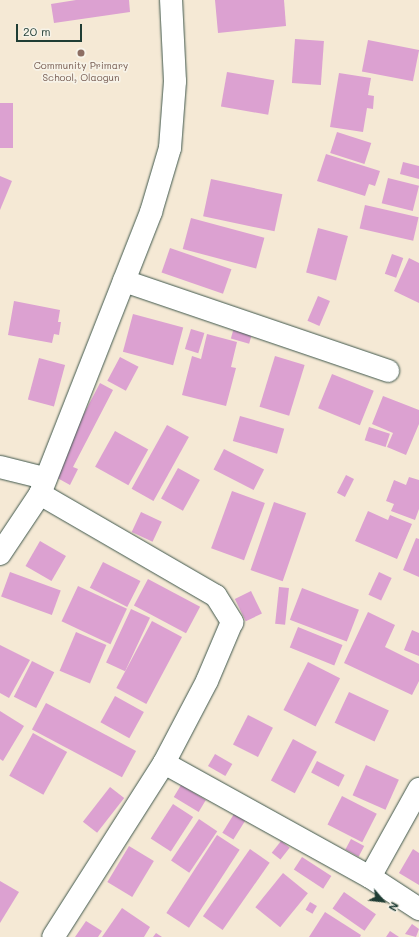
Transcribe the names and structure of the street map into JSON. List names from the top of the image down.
{
  "places": ["Community Primary School, Olaogun"],
  "scale_bar": "20 m",
  "north": "bottom right"
}
